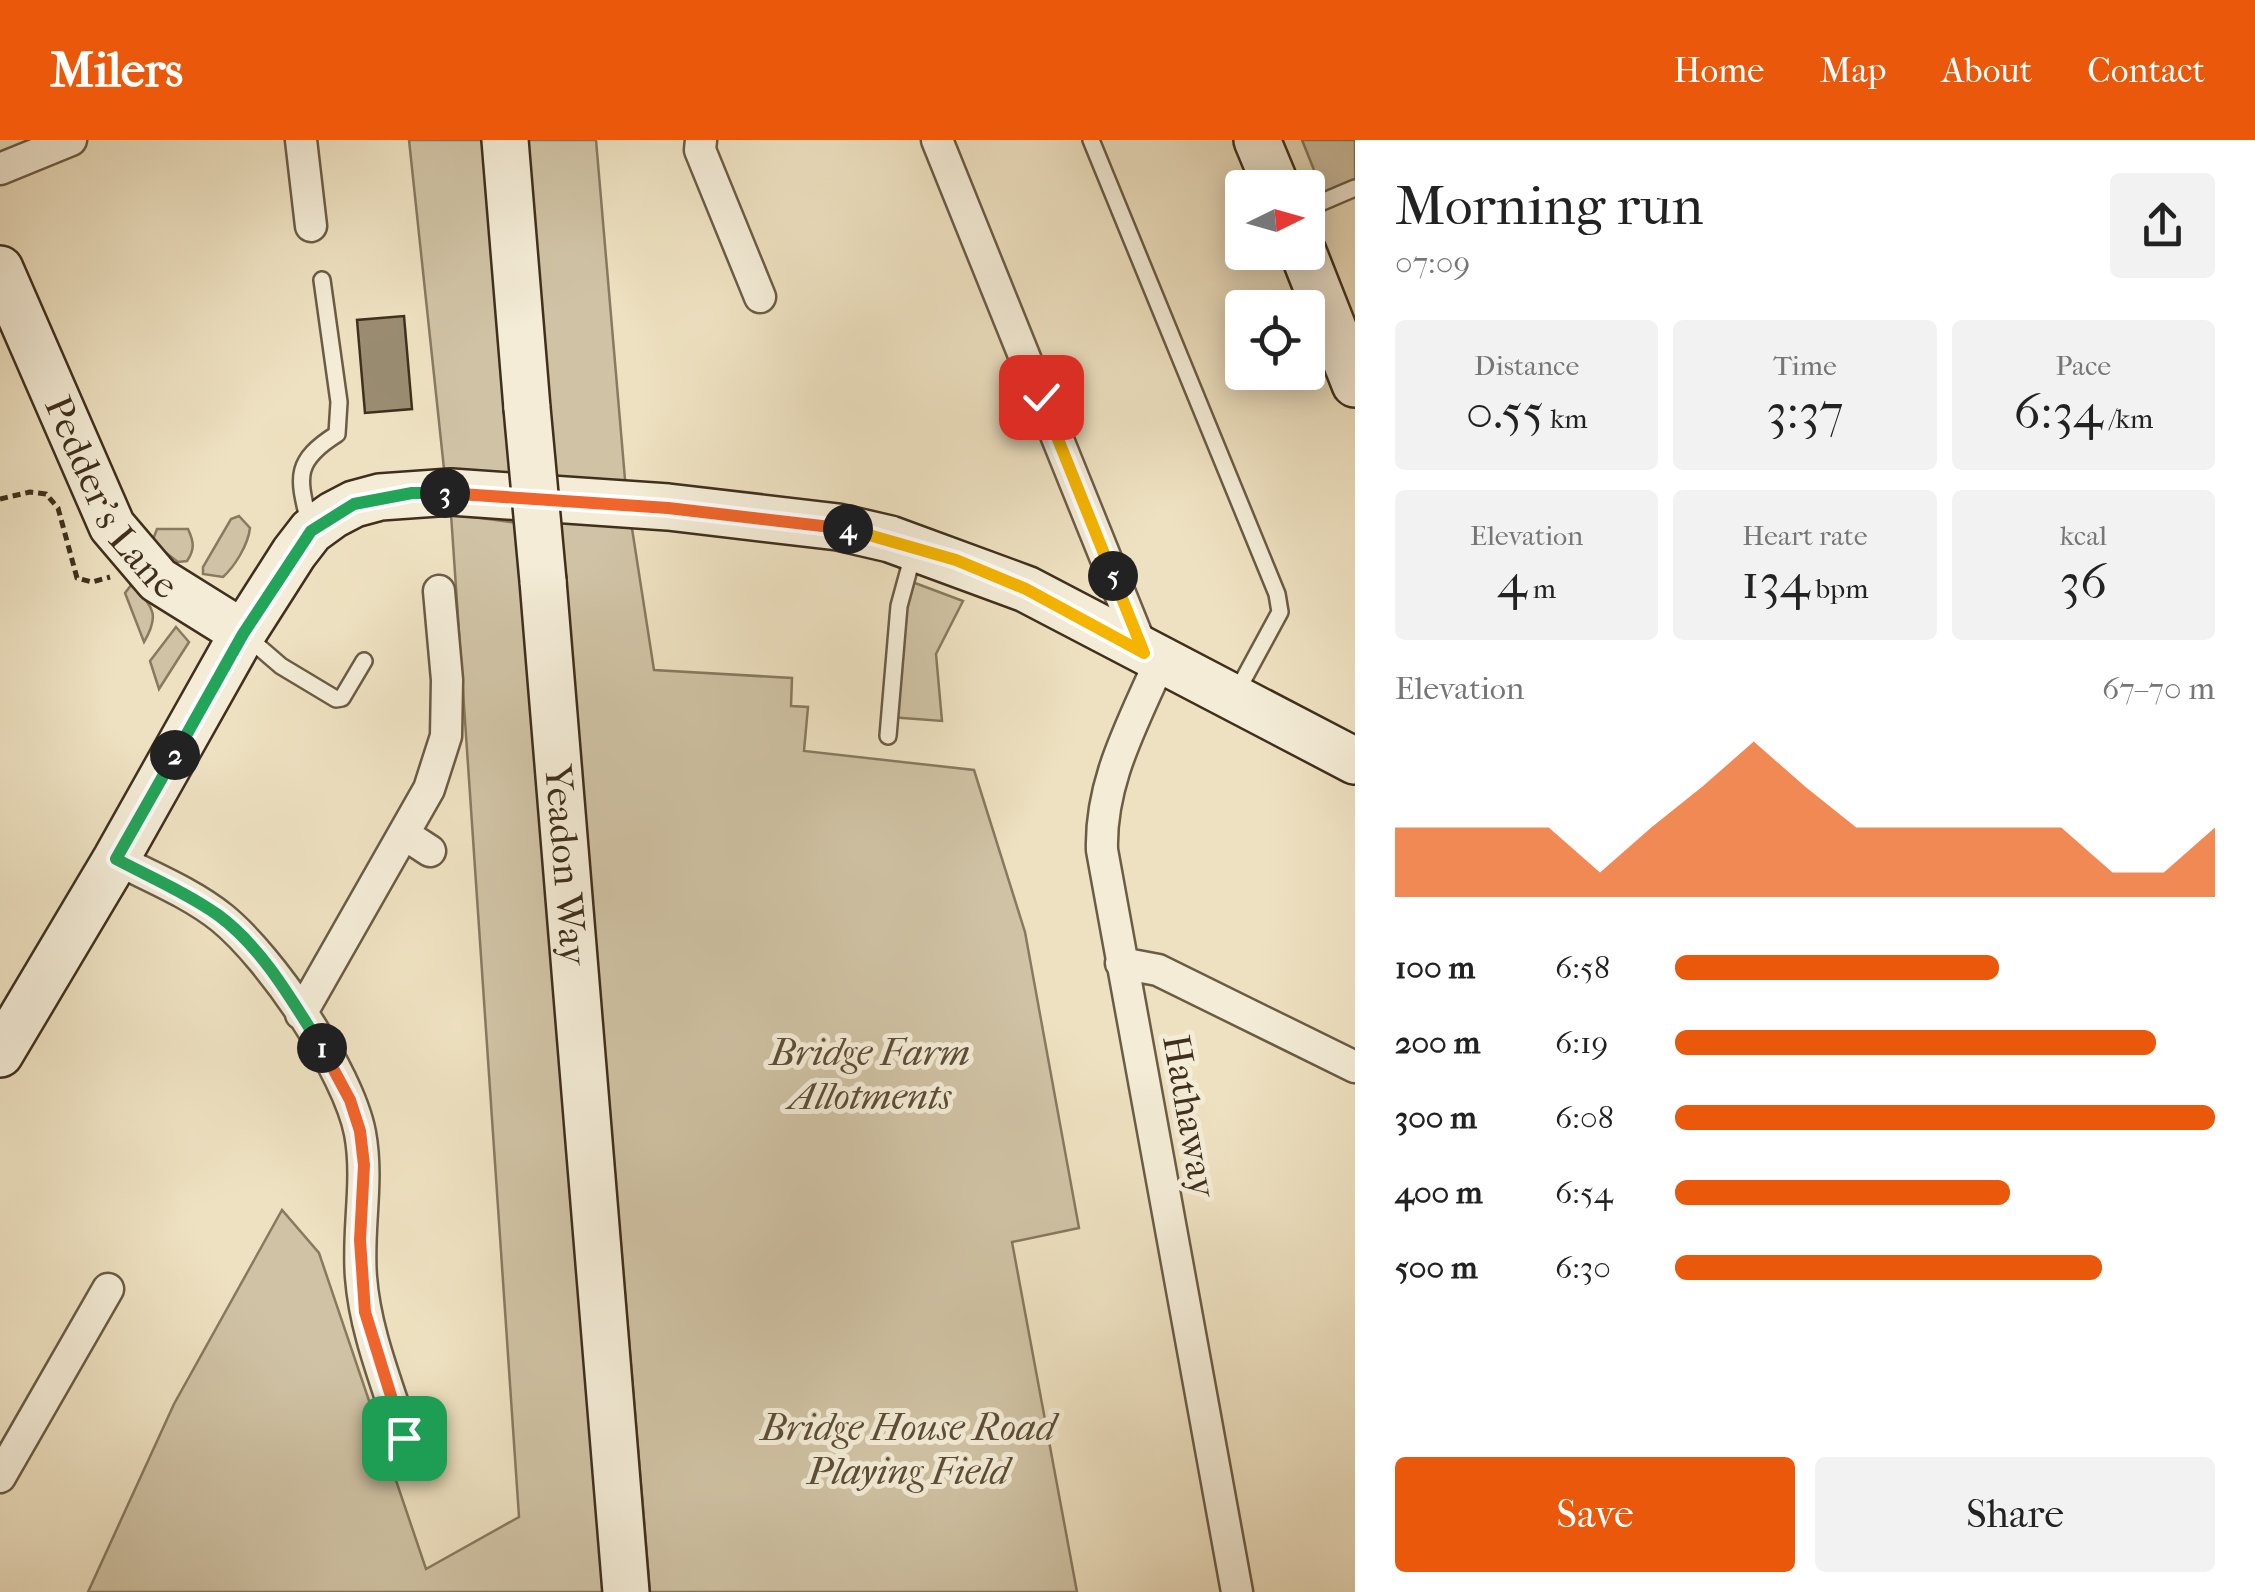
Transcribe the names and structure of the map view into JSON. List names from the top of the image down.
{
  "streets": {
    "street": ["Pedder's Lane", "Yeadon Way", "Hathaway"]
  },
  "parks": ["Bridge Farm Allotments", "Bridge House Road Playing Field"],
  "north": "right",
  "page": {
    "header": "Milers",
    "nav": [
      "Home",
      "Map",
      "About",
      "Contact"
    ],
    "heading": ["Morning run", "07:09"],
    "stats": [
      ["Distance", "0.55 km"],
      ["Time", "3:37"],
      ["Pace", "6:34 /km"],
      ["Elevation", "4 m"],
      ["Heart rate", "134 bpm"],
      ["kcal", "36"]
    ],
    "pins": [
      "3",
      "4",
      "5",
      "2",
      "1"
    ],
    "chart": ["Elevation", "67–70 m"],
    "list": [
      {
        "name": "100 m",
        "note": "6:58"
      },
      {
        "name": "200 m",
        "note": "6:19"
      },
      {
        "name": "300 m",
        "note": "6:08"
      },
      {
        "name": "400 m",
        "note": "6:54"
      },
      {
        "name": "500 m",
        "note": "6:30"
      }
    ],
    "buttons": ["Save", "Share"]
  }
}
